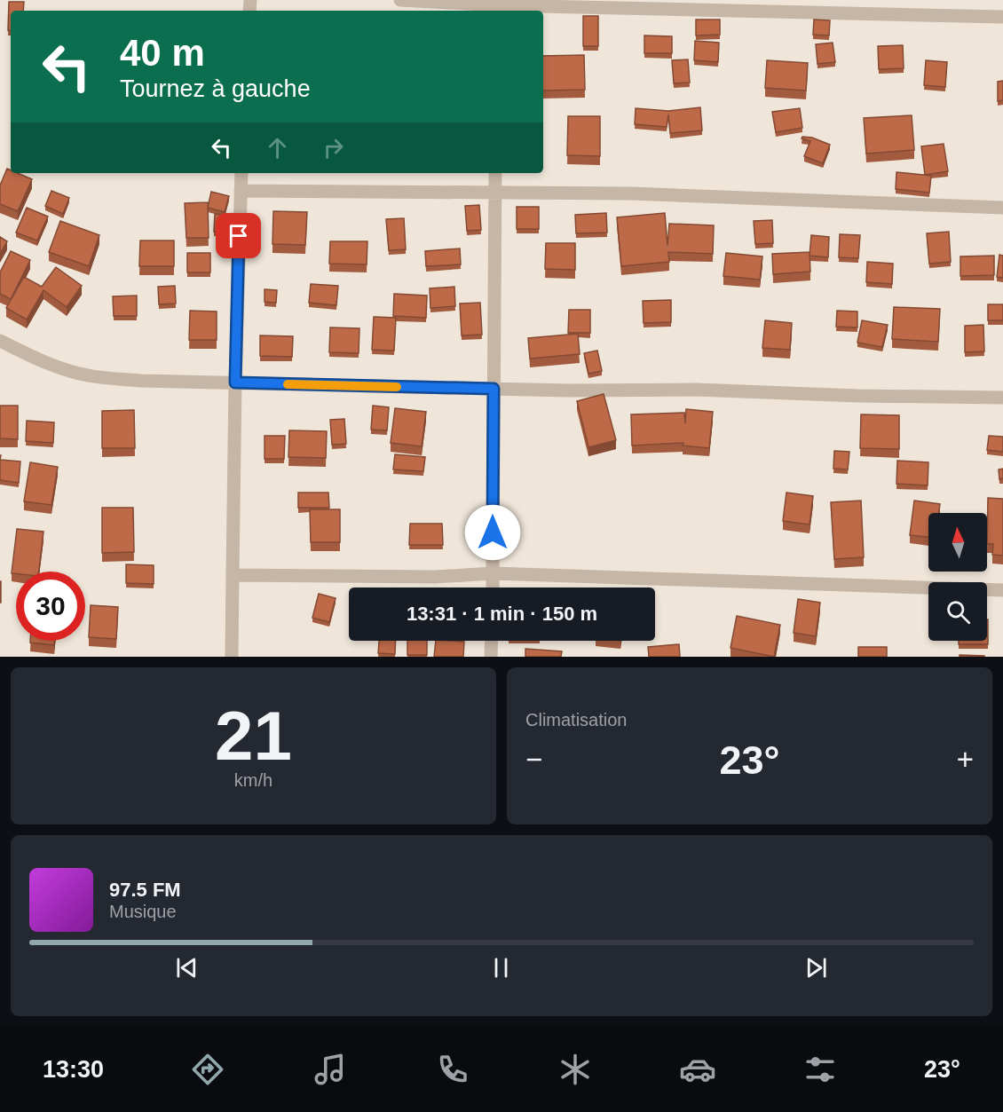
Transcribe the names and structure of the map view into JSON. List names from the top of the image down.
{
  "north": "top",
  "page": {
    "turn": ["40 m", "Tournez à gauche"],
    "limit": "30",
    "trip": "13:31 · 1 min · 150 m",
    "tile": [
      ["21", "km/h"],
      "Climatisation"
    ],
    "heat": ["−", "23°", "+"],
    "song": ["97.5 FM", "Musique"],
    "tabs": ["13:30", "23°"]
  }
}
